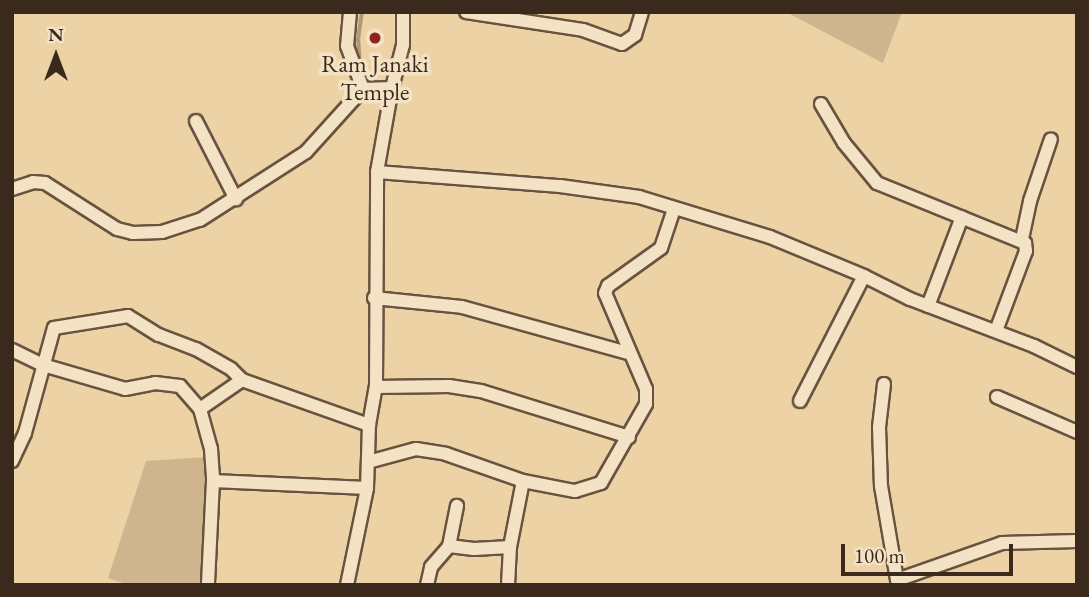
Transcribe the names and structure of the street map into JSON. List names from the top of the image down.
{
  "places": ["Ram Janaki Temple"],
  "scale_bar": "100 m",
  "north": "top"
}
